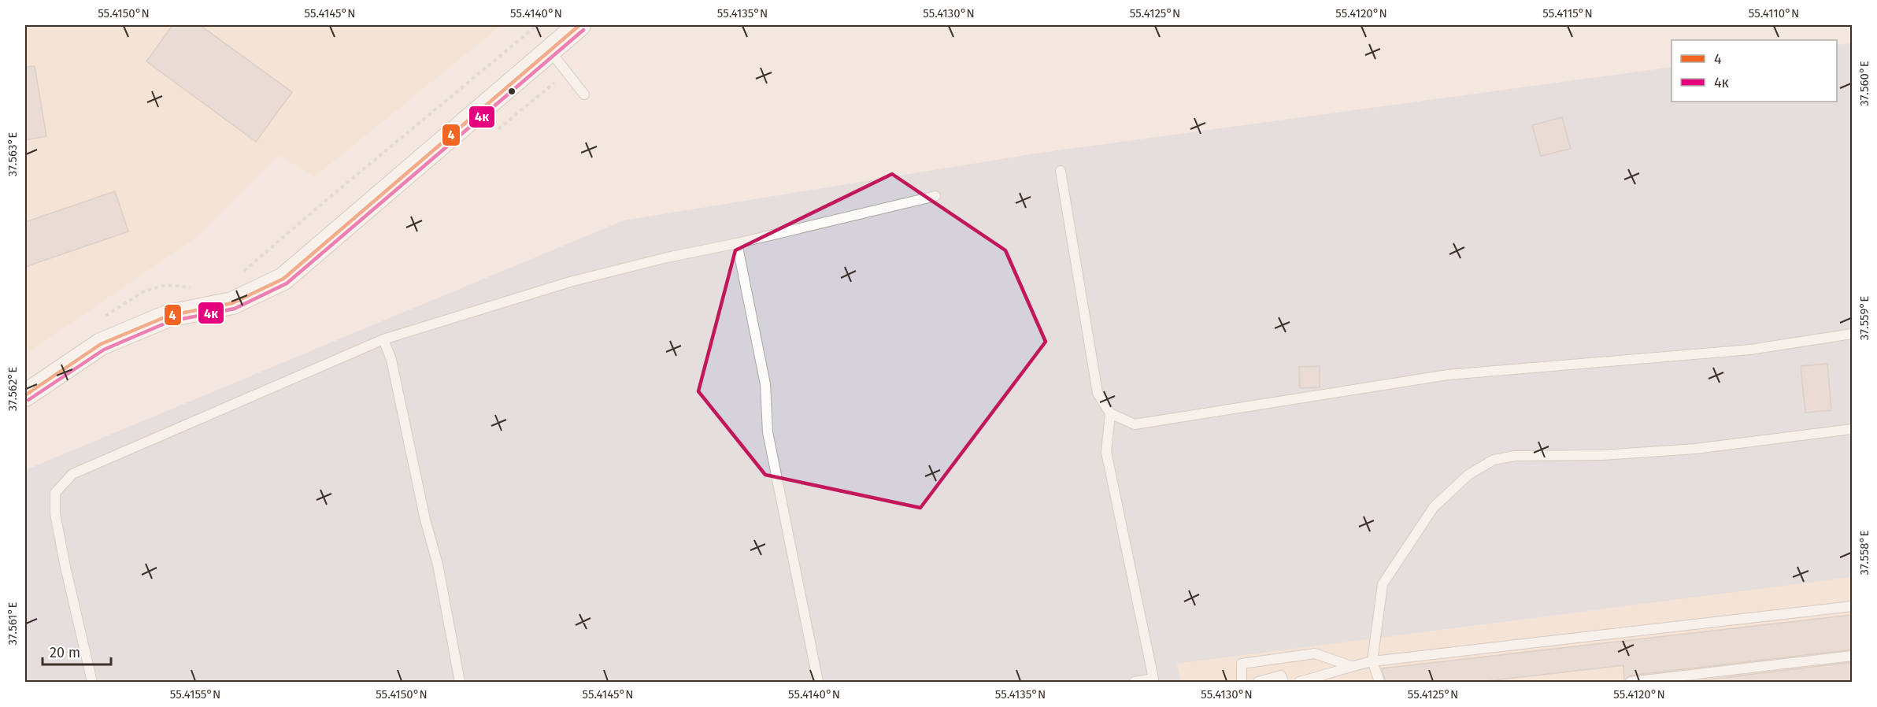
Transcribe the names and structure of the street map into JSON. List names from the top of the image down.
{
  "lines": ["transit line 4", "transit line 4к"],
  "legend": ["4", "4к"],
  "scale_bar": "20 m",
  "coordinates": [
    "55.4150°N",
    "55.4145°N",
    "55.4140°N",
    "55.4135°N",
    "55.4130°N",
    "55.4125°N",
    "55.4120°N",
    "55.4115°N",
    "55.4110°N",
    "37.560°E",
    "37.563°E",
    "37.559°E",
    "37.562°E",
    "37.558°E",
    "37.561°E",
    "55.4155°N"
  ]
}
